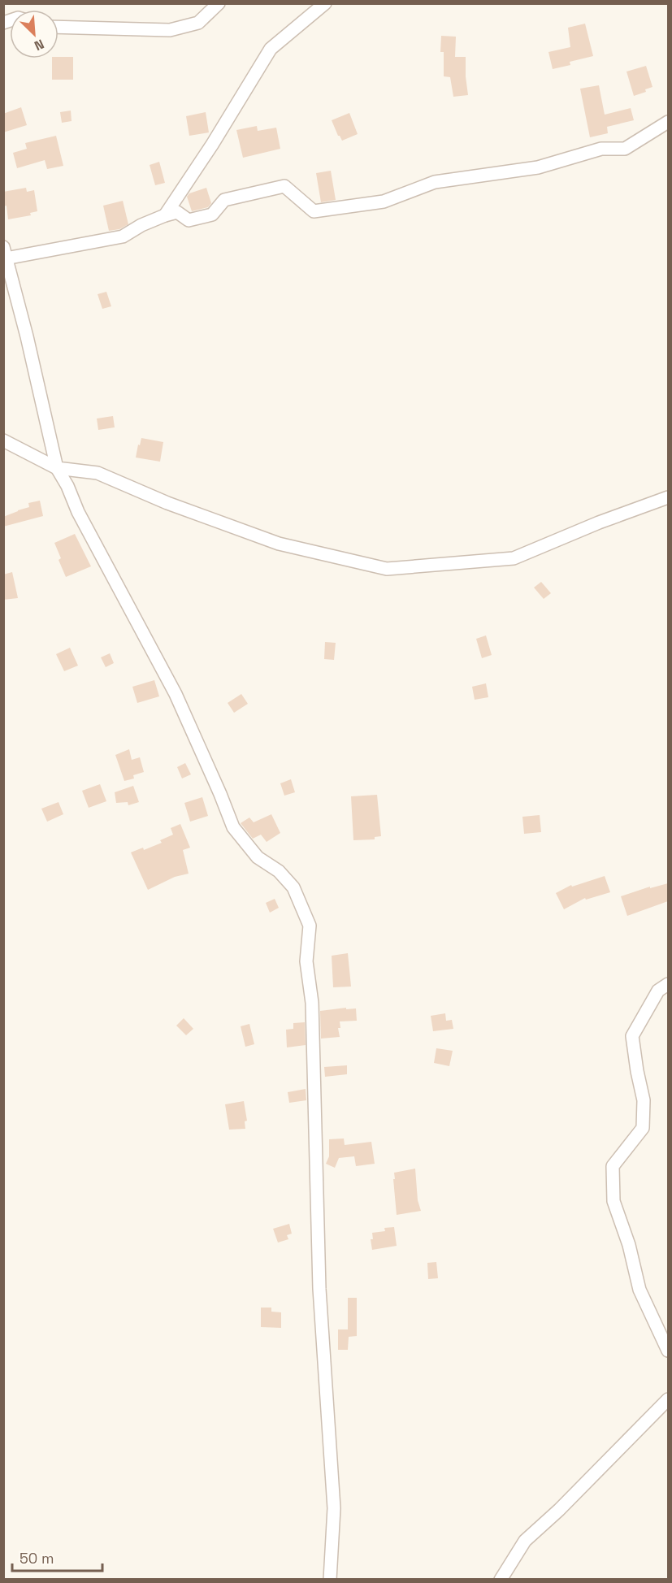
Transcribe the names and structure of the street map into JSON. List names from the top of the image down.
{
  "scale_bar": "50 m",
  "north": "bottom right"
}
